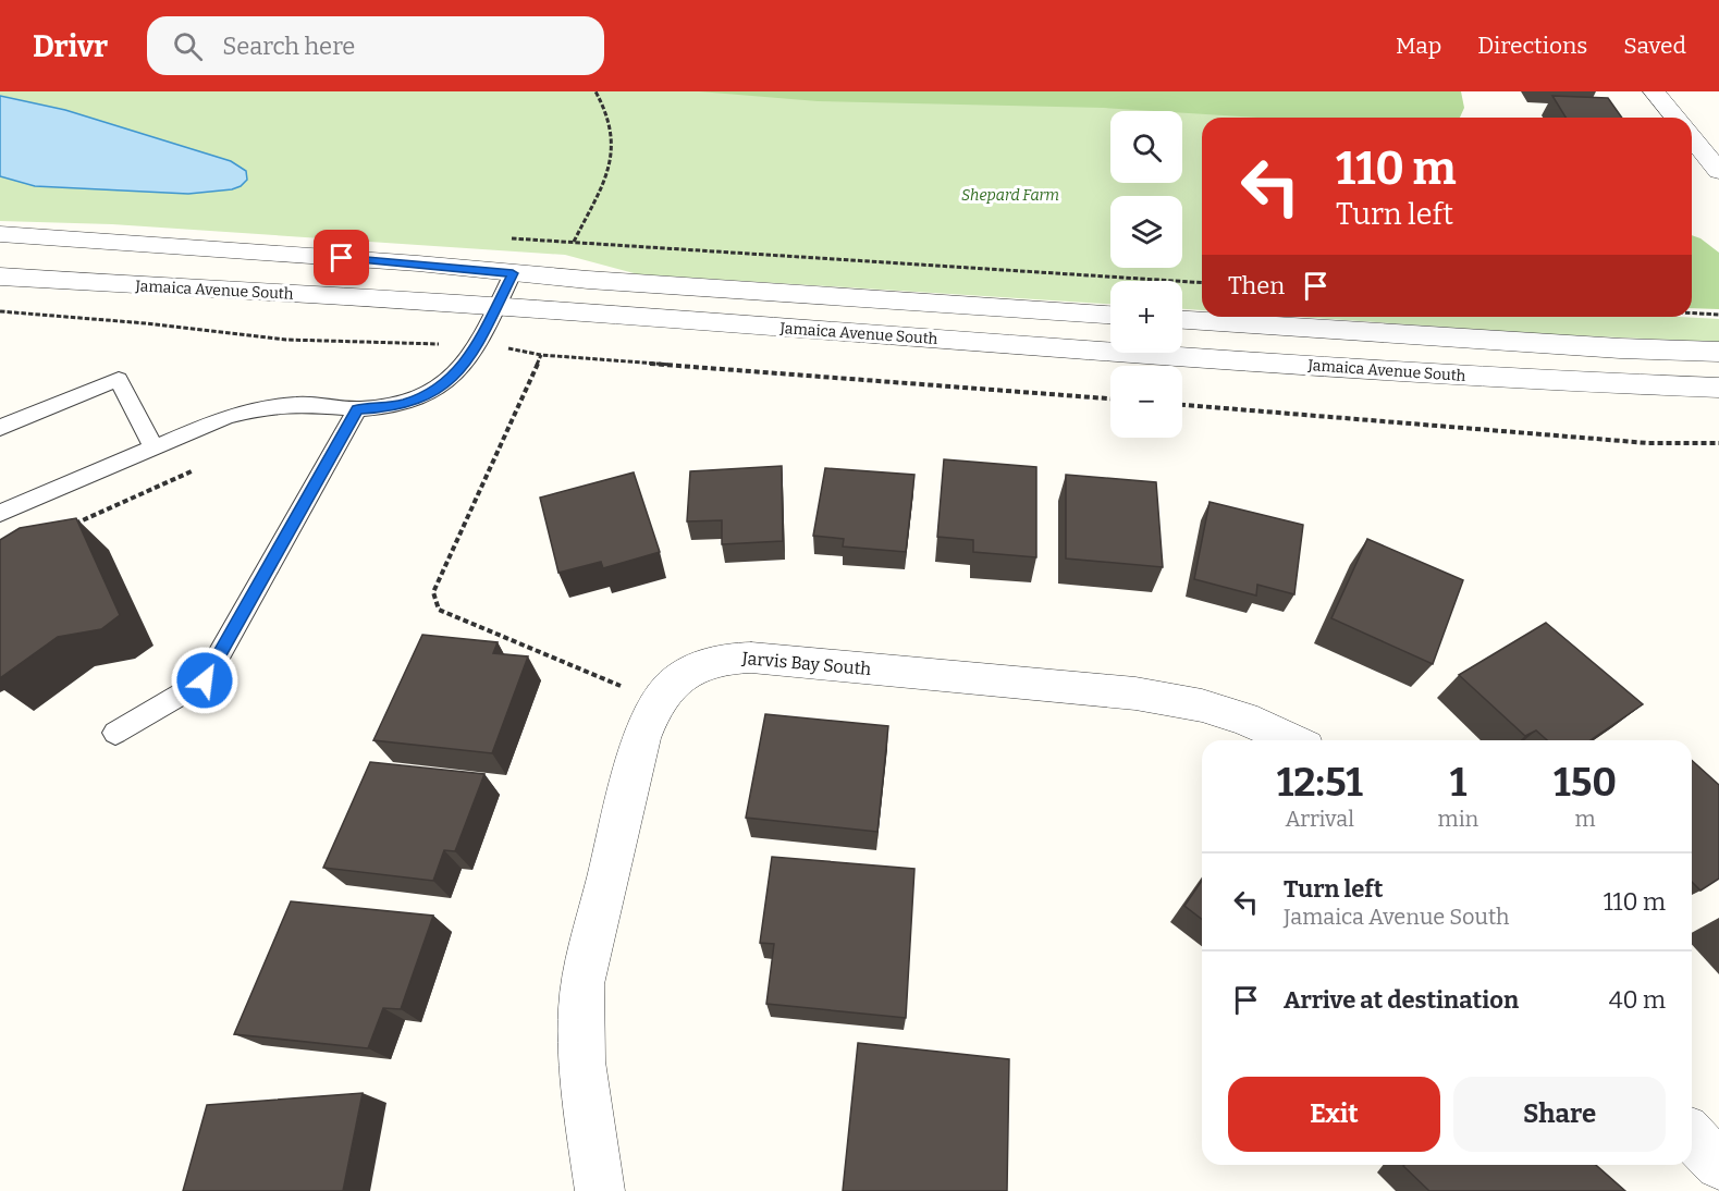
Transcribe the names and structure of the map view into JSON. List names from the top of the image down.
{
  "streets": {
    "street": ["Jamaica Avenue South", "Jarvis Bay South"]
  },
  "parks": ["Shepard Farm"],
  "page": {
    "header": "Drivr",
    "search": "Search here",
    "nav": ["Map", "Directions", "Saved"],
    "map_buttons": ["+", "−"],
    "turn": ["110 m", "Turn left"],
    "then": "Then",
    "eta": [
      "12:51",
      "Arrival",
      "1",
      "min",
      "150",
      "m"
    ],
    "list": [
      {
        "name": "Turn left",
        "note": "Jamaica Avenue South",
        "value": "110 m"
      },
      {
        "name": "Arrive at destination",
        "value": "40 m"
      }
    ],
    "buttons": ["Exit", "Share"]
  }
}
